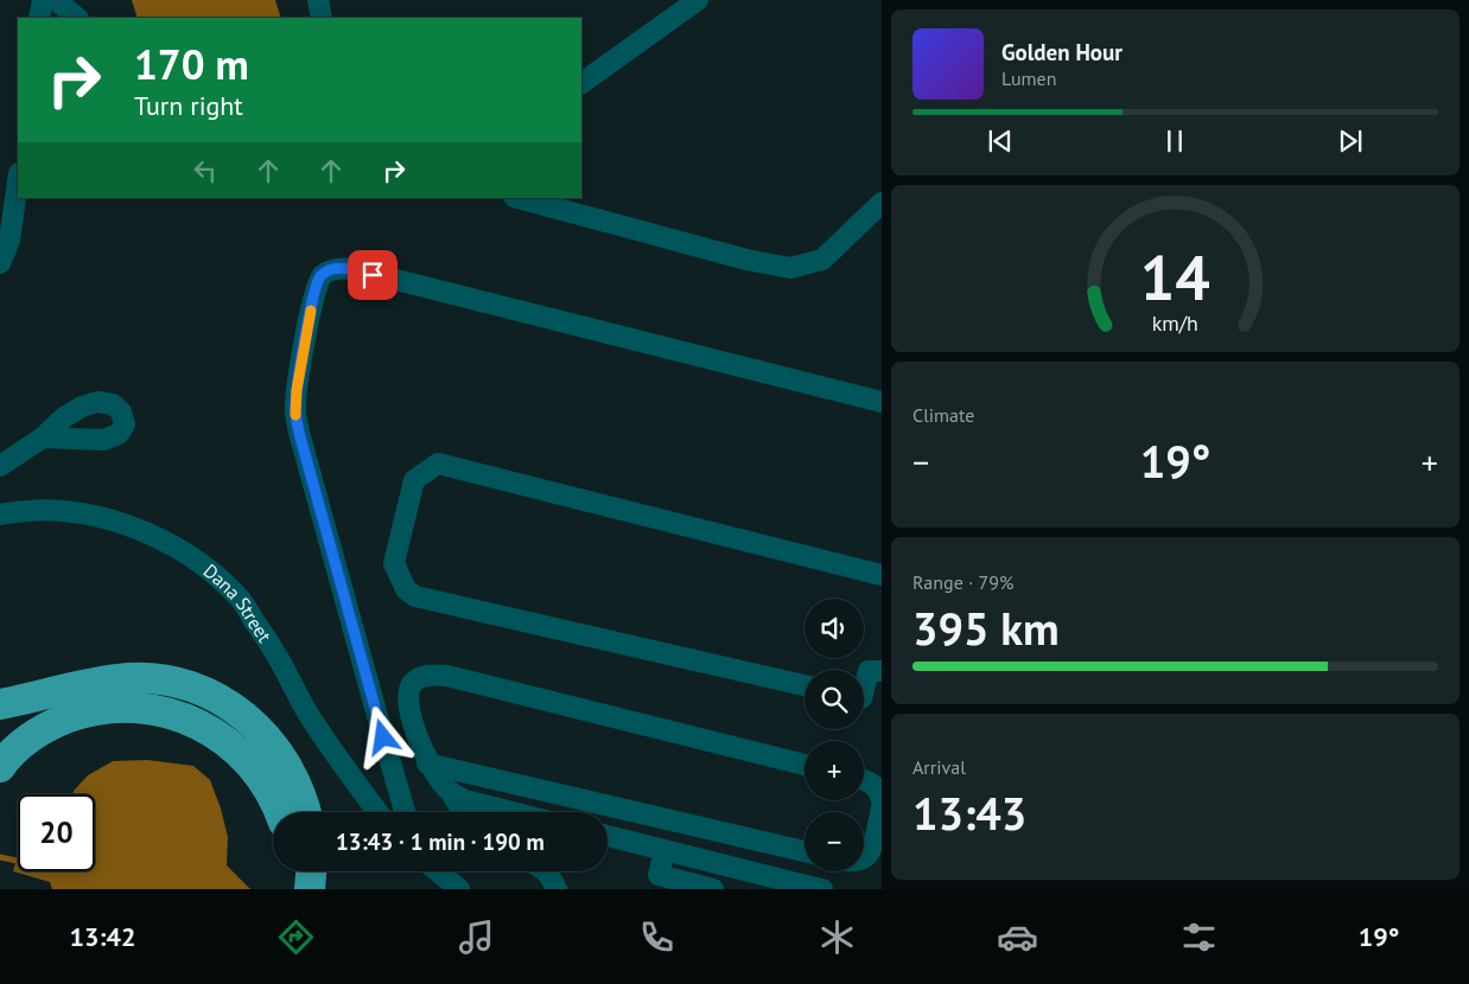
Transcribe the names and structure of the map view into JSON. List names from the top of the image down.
{
  "streets": {
    "street": ["Dana Street"]
  },
  "page": {
    "turn": ["170 m", "Turn right"],
    "song": ["Golden Hour", "Lumen"],
    "tile": [
      "Climate",
      ["Range · 79%", "395 km"],
      ["Arrival", "13:43"]
    ],
    "heat": ["−", "19°", "+"],
    "map_buttons": ["+", "−"],
    "limit": "20",
    "trip": "13:43 · 1 min · 190 m",
    "tabs": ["13:42", "19°"],
    "gauge": ["14", "km/h"]
  }
}
